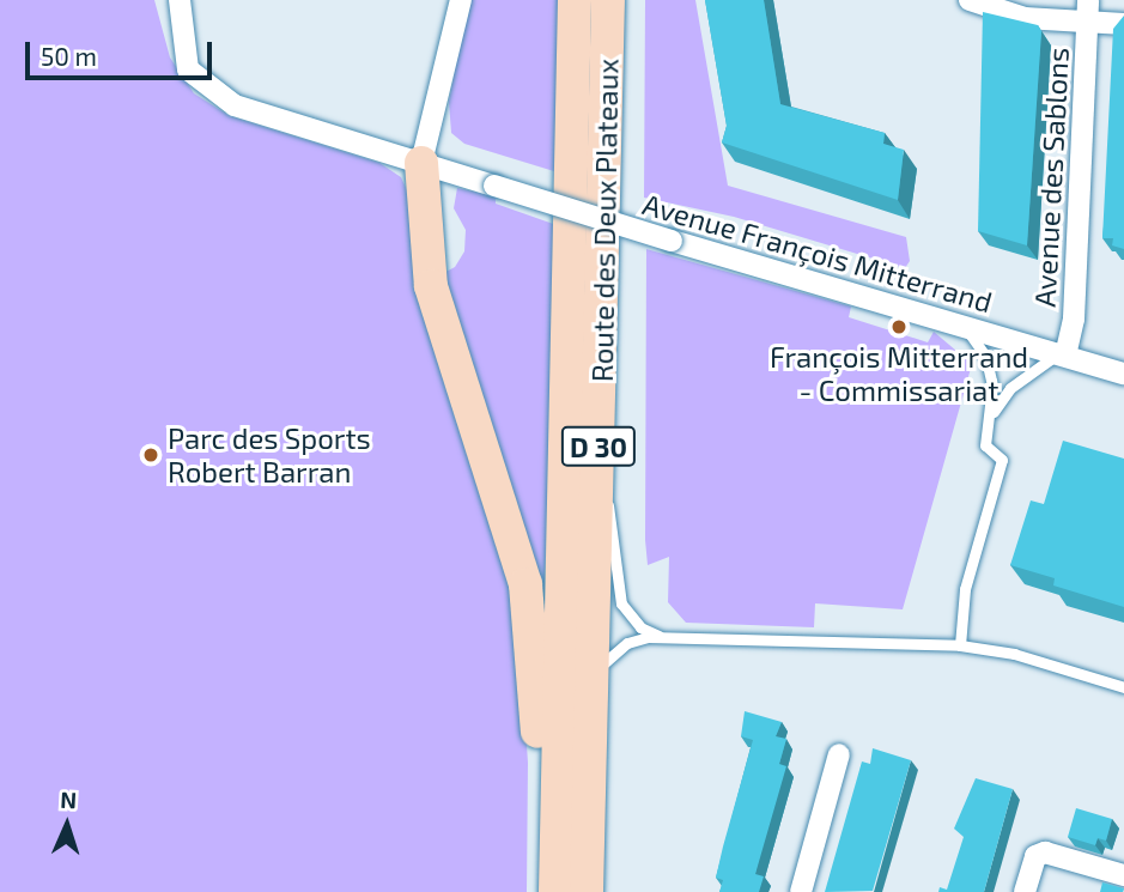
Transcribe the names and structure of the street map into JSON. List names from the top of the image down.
{
  "streets": {
    "main road": ["Route des Deux Plateaux", "D 30"],
    "street": ["Avenue des Sablons", "Avenue François Mitterrand"]
  },
  "crossings": [
    ["Avenue des Sablons", "Avenue François Mitterrand"]
  ],
  "places": ["François Mitterrand - Commissariat", "Parc des Sports Robert Barran"],
  "scale_bar": "50 m",
  "north": "top"
}
